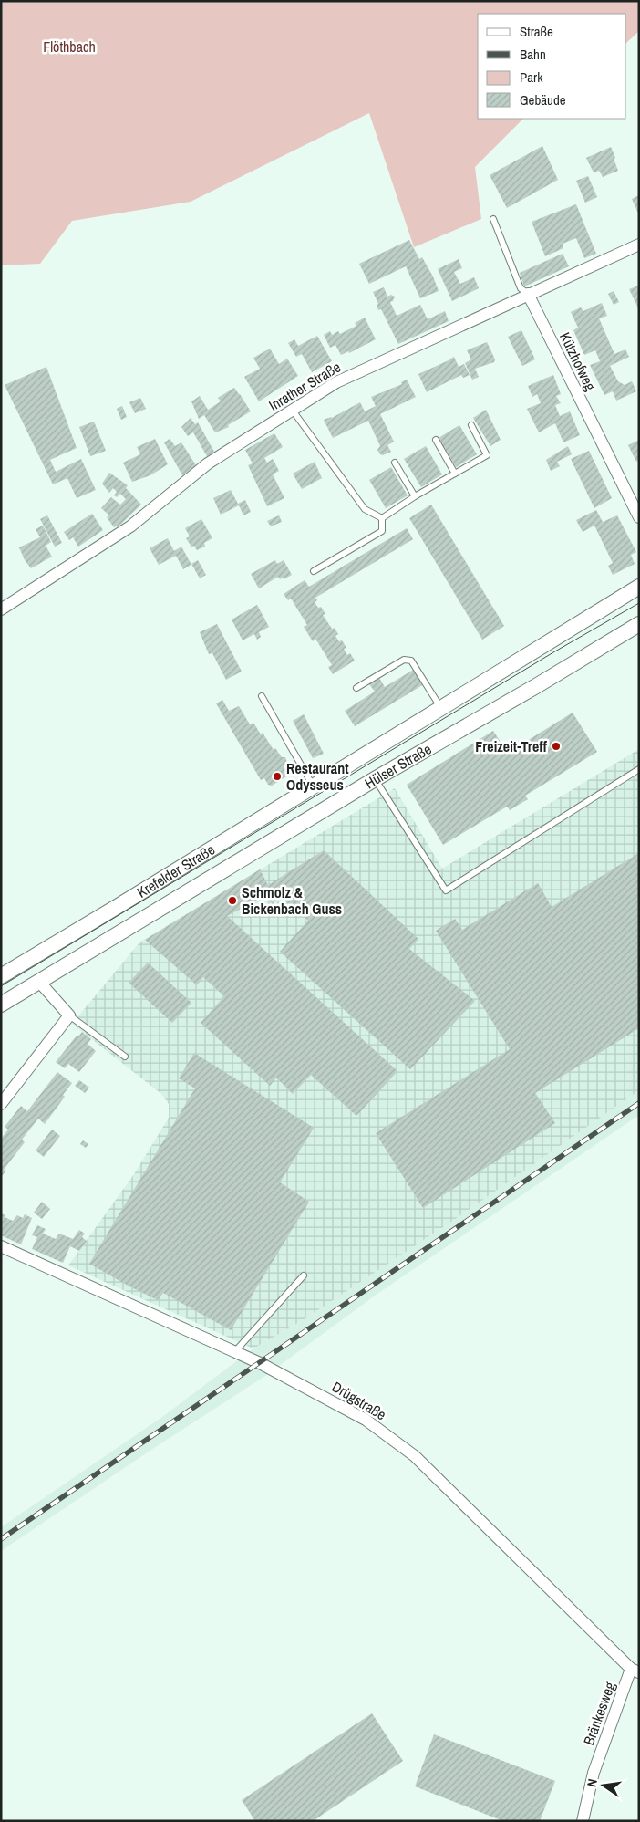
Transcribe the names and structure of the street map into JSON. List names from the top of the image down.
{
  "streets": {
    "street": [
      "Kützhofweg",
      "Inrather Straße",
      "Hülser Straße",
      "Krefelder Straße",
      "Drügstraße",
      "Bränkesweg"
    ]
  },
  "crossings": [
    ["Kützhofweg", "Inrather Straße"],
    ["Hülser Straße", "Krefelder Straße"],
    ["Drügstraße", "Bränkesweg"]
  ],
  "parks": ["Flöthbach"],
  "places": ["Freizeit-Treff", "Restaurant Odysseus", "Schmolz & Bickenbach Guss"],
  "legend": [
    "Straße",
    "Bahn",
    "Park",
    "Gebäude"
  ],
  "north": "left"
}
